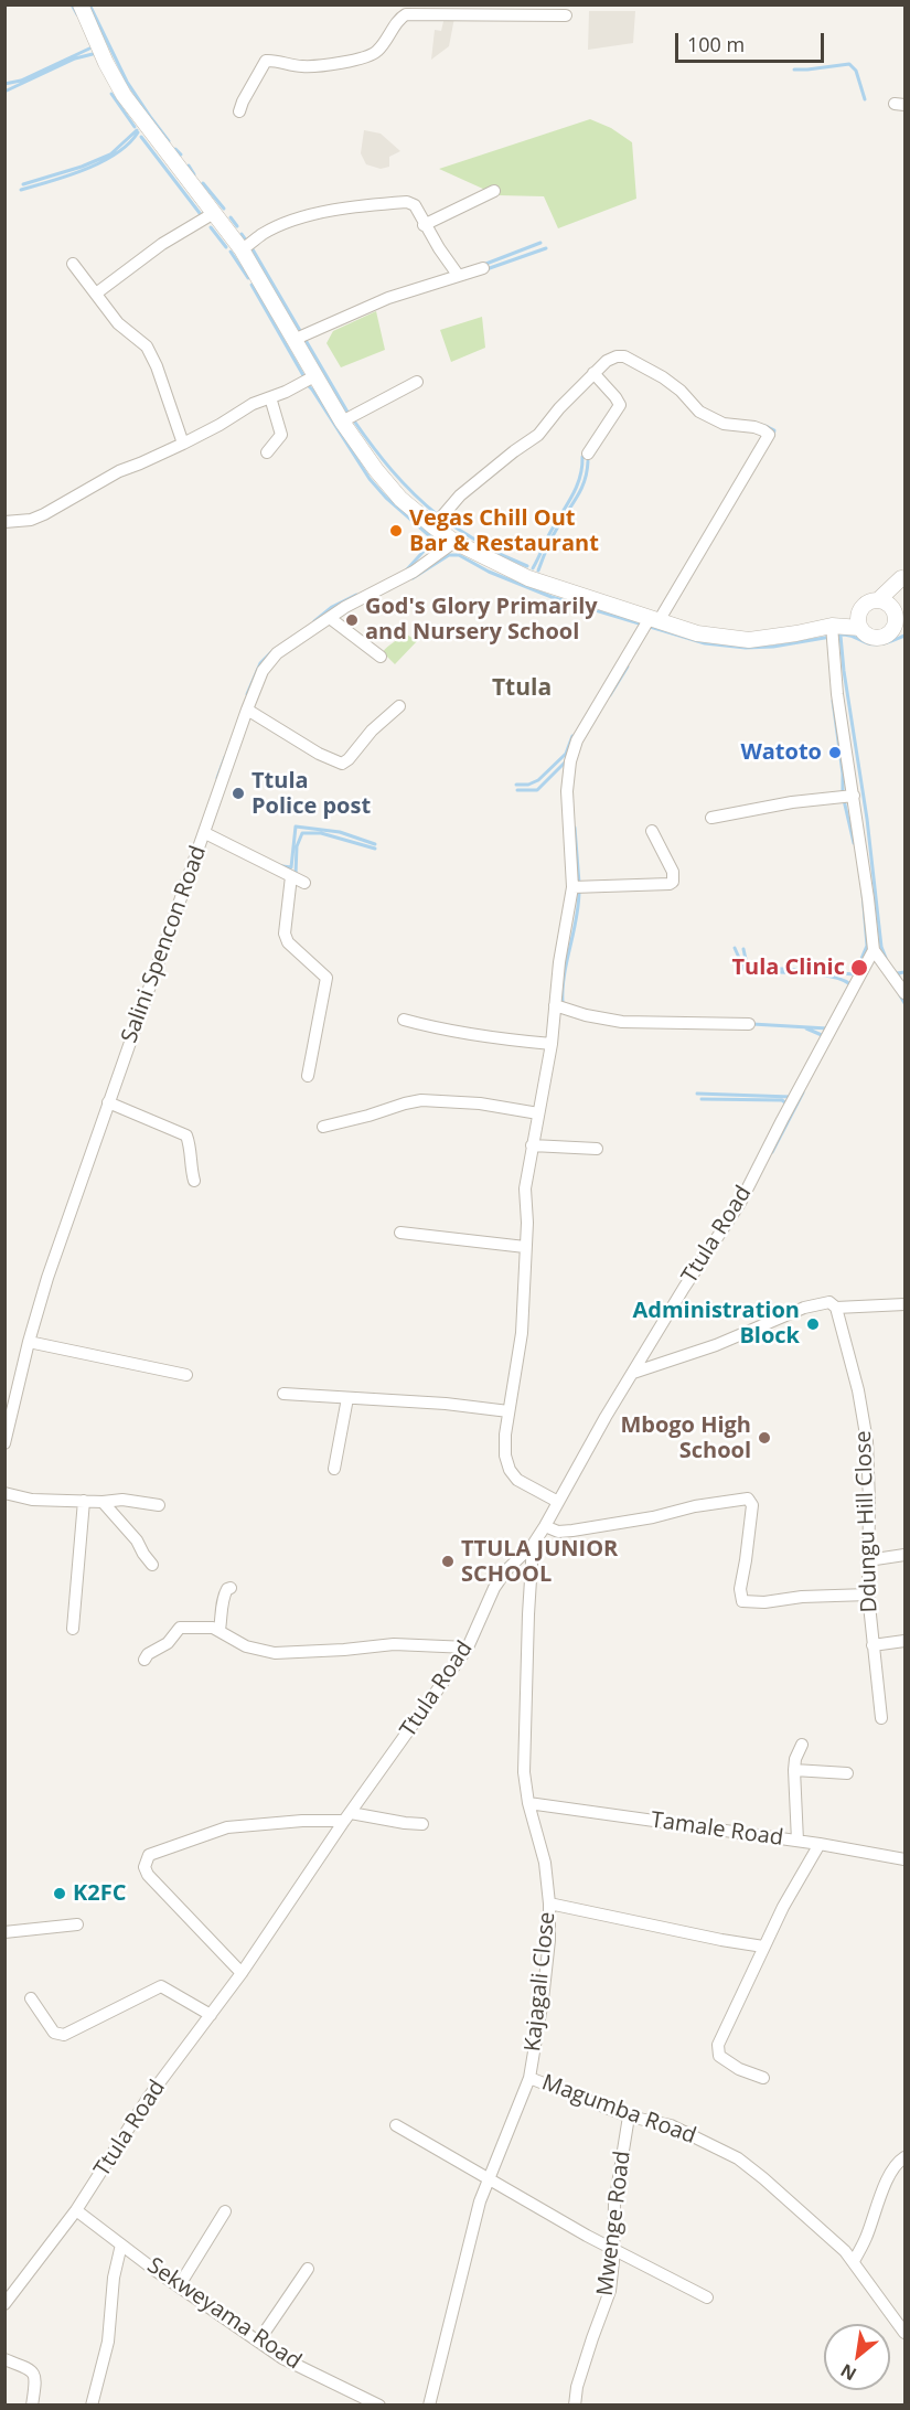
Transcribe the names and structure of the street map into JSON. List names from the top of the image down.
{
  "streets": {
    "street": [
      "Salini Spencon Road",
      "Ttula Road",
      "Ddungu Hill Close",
      "Tamale Road",
      "Kajagali Close",
      "Magumba Road",
      "Mwenge Road",
      "Sekweyama Road"
    ]
  },
  "crossings": [
    ["Ttula Road", "Kajagali Close"],
    ["Ttula Road", "Sekweyama Road"],
    ["Tamale Road", "Kajagali Close"],
    ["Kajagali Close", "Magumba Road"],
    ["Magumba Road", "Mwenge Road"]
  ],
  "districts": ["Ttula"],
  "places": [
    "Vegas Chill Out Bar & Restaurant",
    "God's Glory Primarily and Nursery School",
    "Watoto",
    "Ttula Police post",
    "Tula Clinic",
    "Administration Block",
    "Mbogo High School",
    "TTULA JUNIOR SCHOOL",
    "K2FC"
  ],
  "scale_bar": "100 m",
  "north": "bottom left"
}
